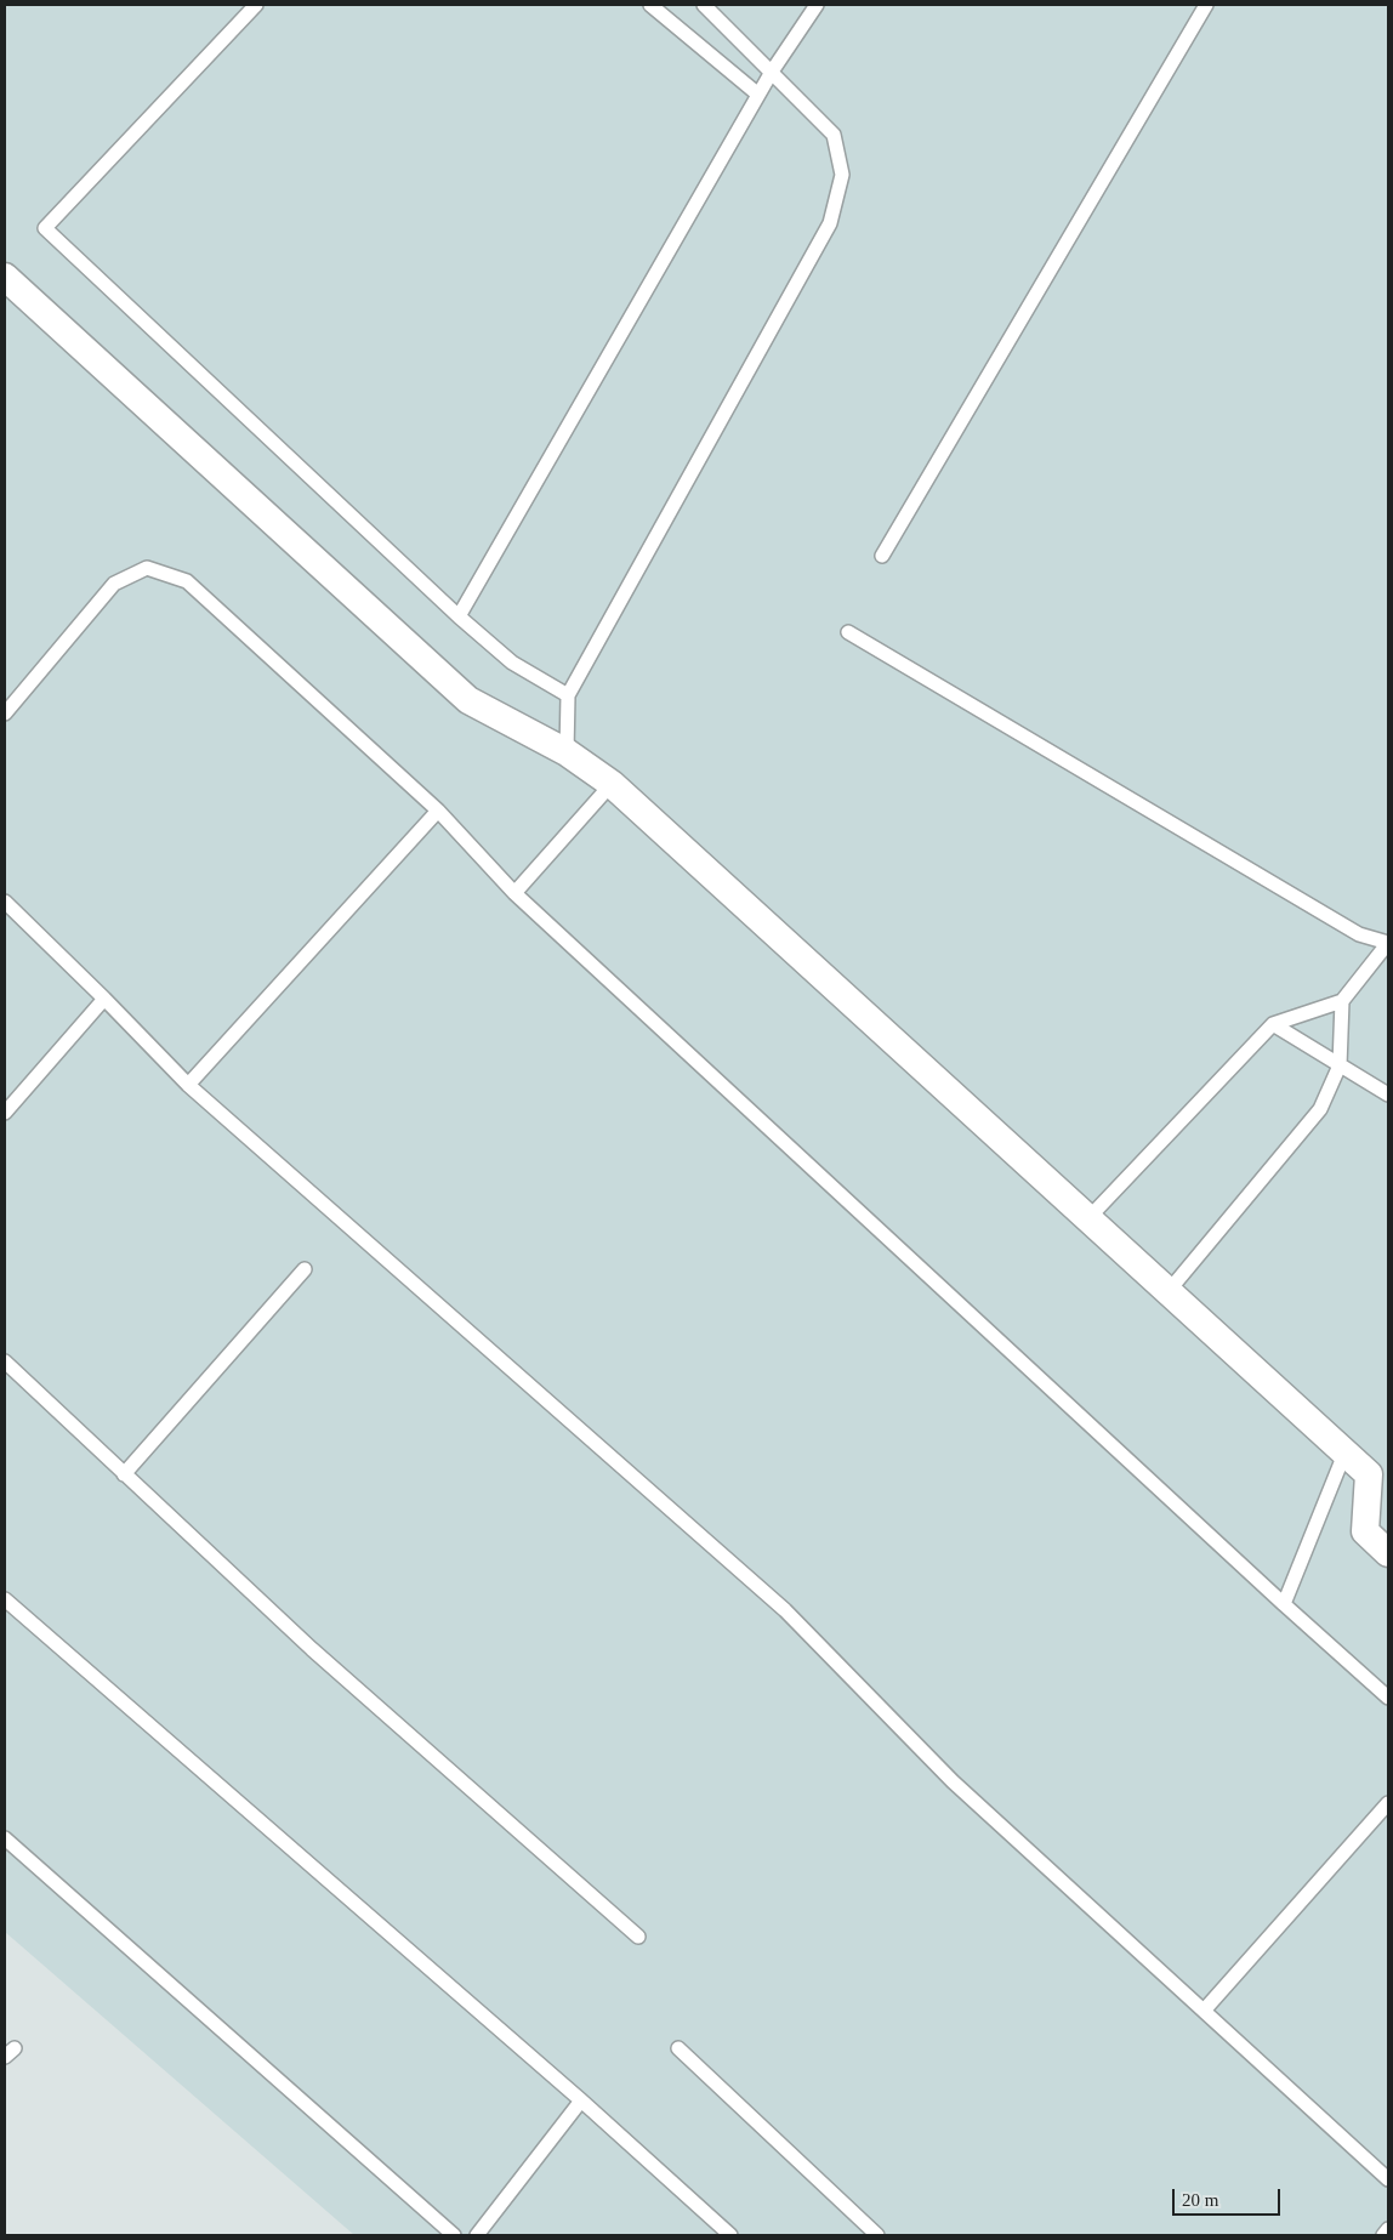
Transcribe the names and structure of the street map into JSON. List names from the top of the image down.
{
  "scale_bar": "20 m"
}
